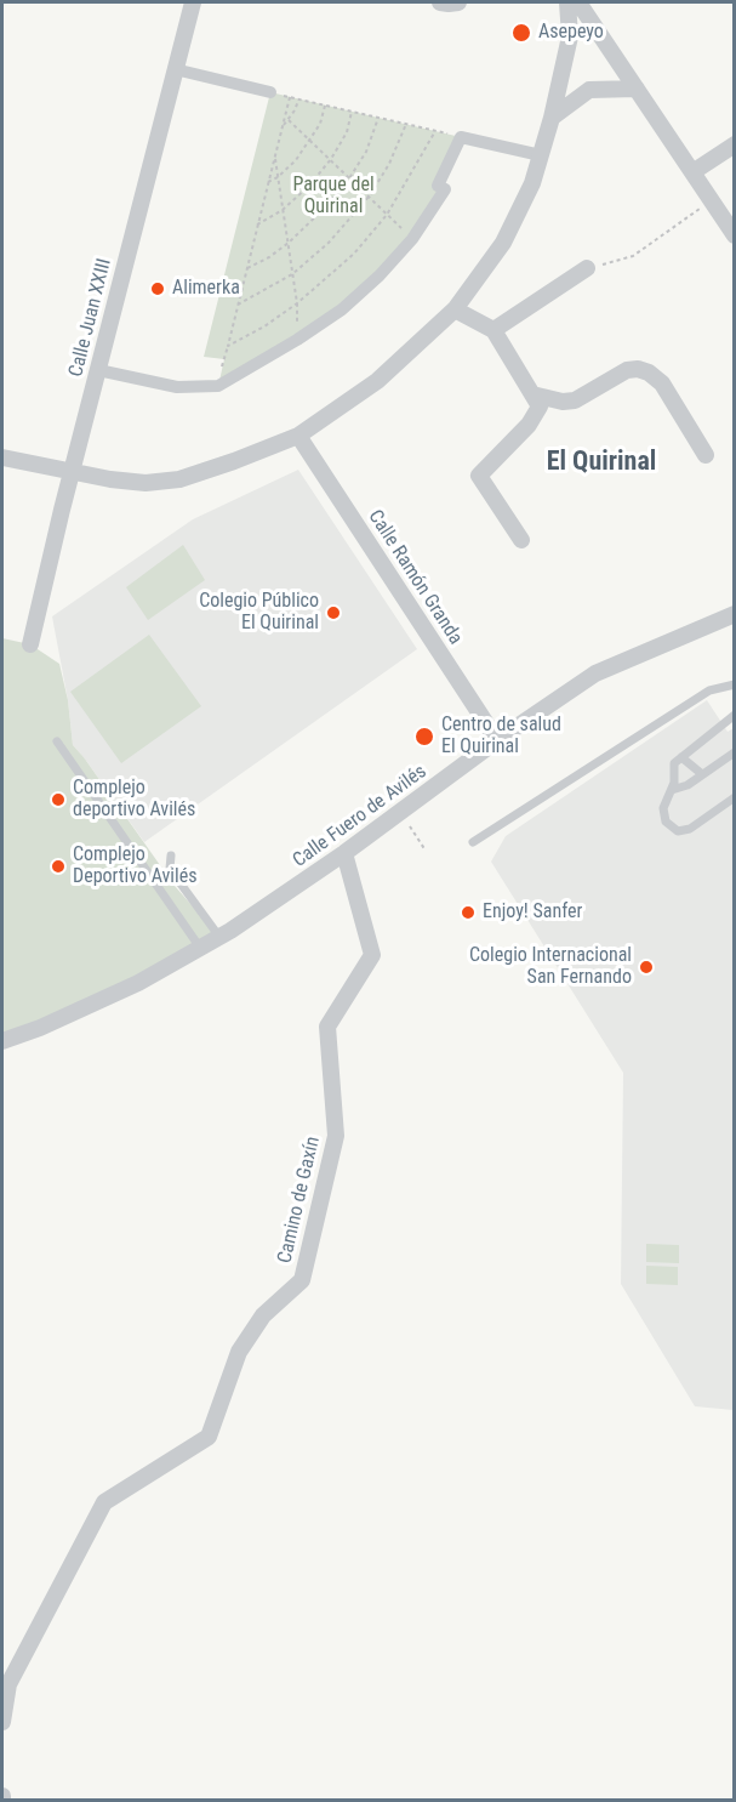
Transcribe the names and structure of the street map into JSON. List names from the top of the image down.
{
  "streets": {
    "street": [
      "Calle Juan XXIII",
      "Calle Ramón Granda",
      "Calle Fuero de Avilés",
      "Camino de Gaxín"
    ]
  },
  "crossings": [
    ["Calle Ramón Granda", "Calle Fuero de Avilés"],
    ["Calle Fuero de Avilés", "Camino de Gaxín"]
  ],
  "districts": ["El Quirinal"],
  "parks": ["Parque del Quirinal"],
  "places": [
    "Asepeyo",
    "Alimerka",
    "Colegio Público El Quirinal",
    "Centro de salud El Quirinal",
    "Complejo deportivo Avilés",
    "Complejo Deportivo Avilés",
    "Enjoy! Sanfer",
    "Colegio Internacional San Fernando"
  ]
}
